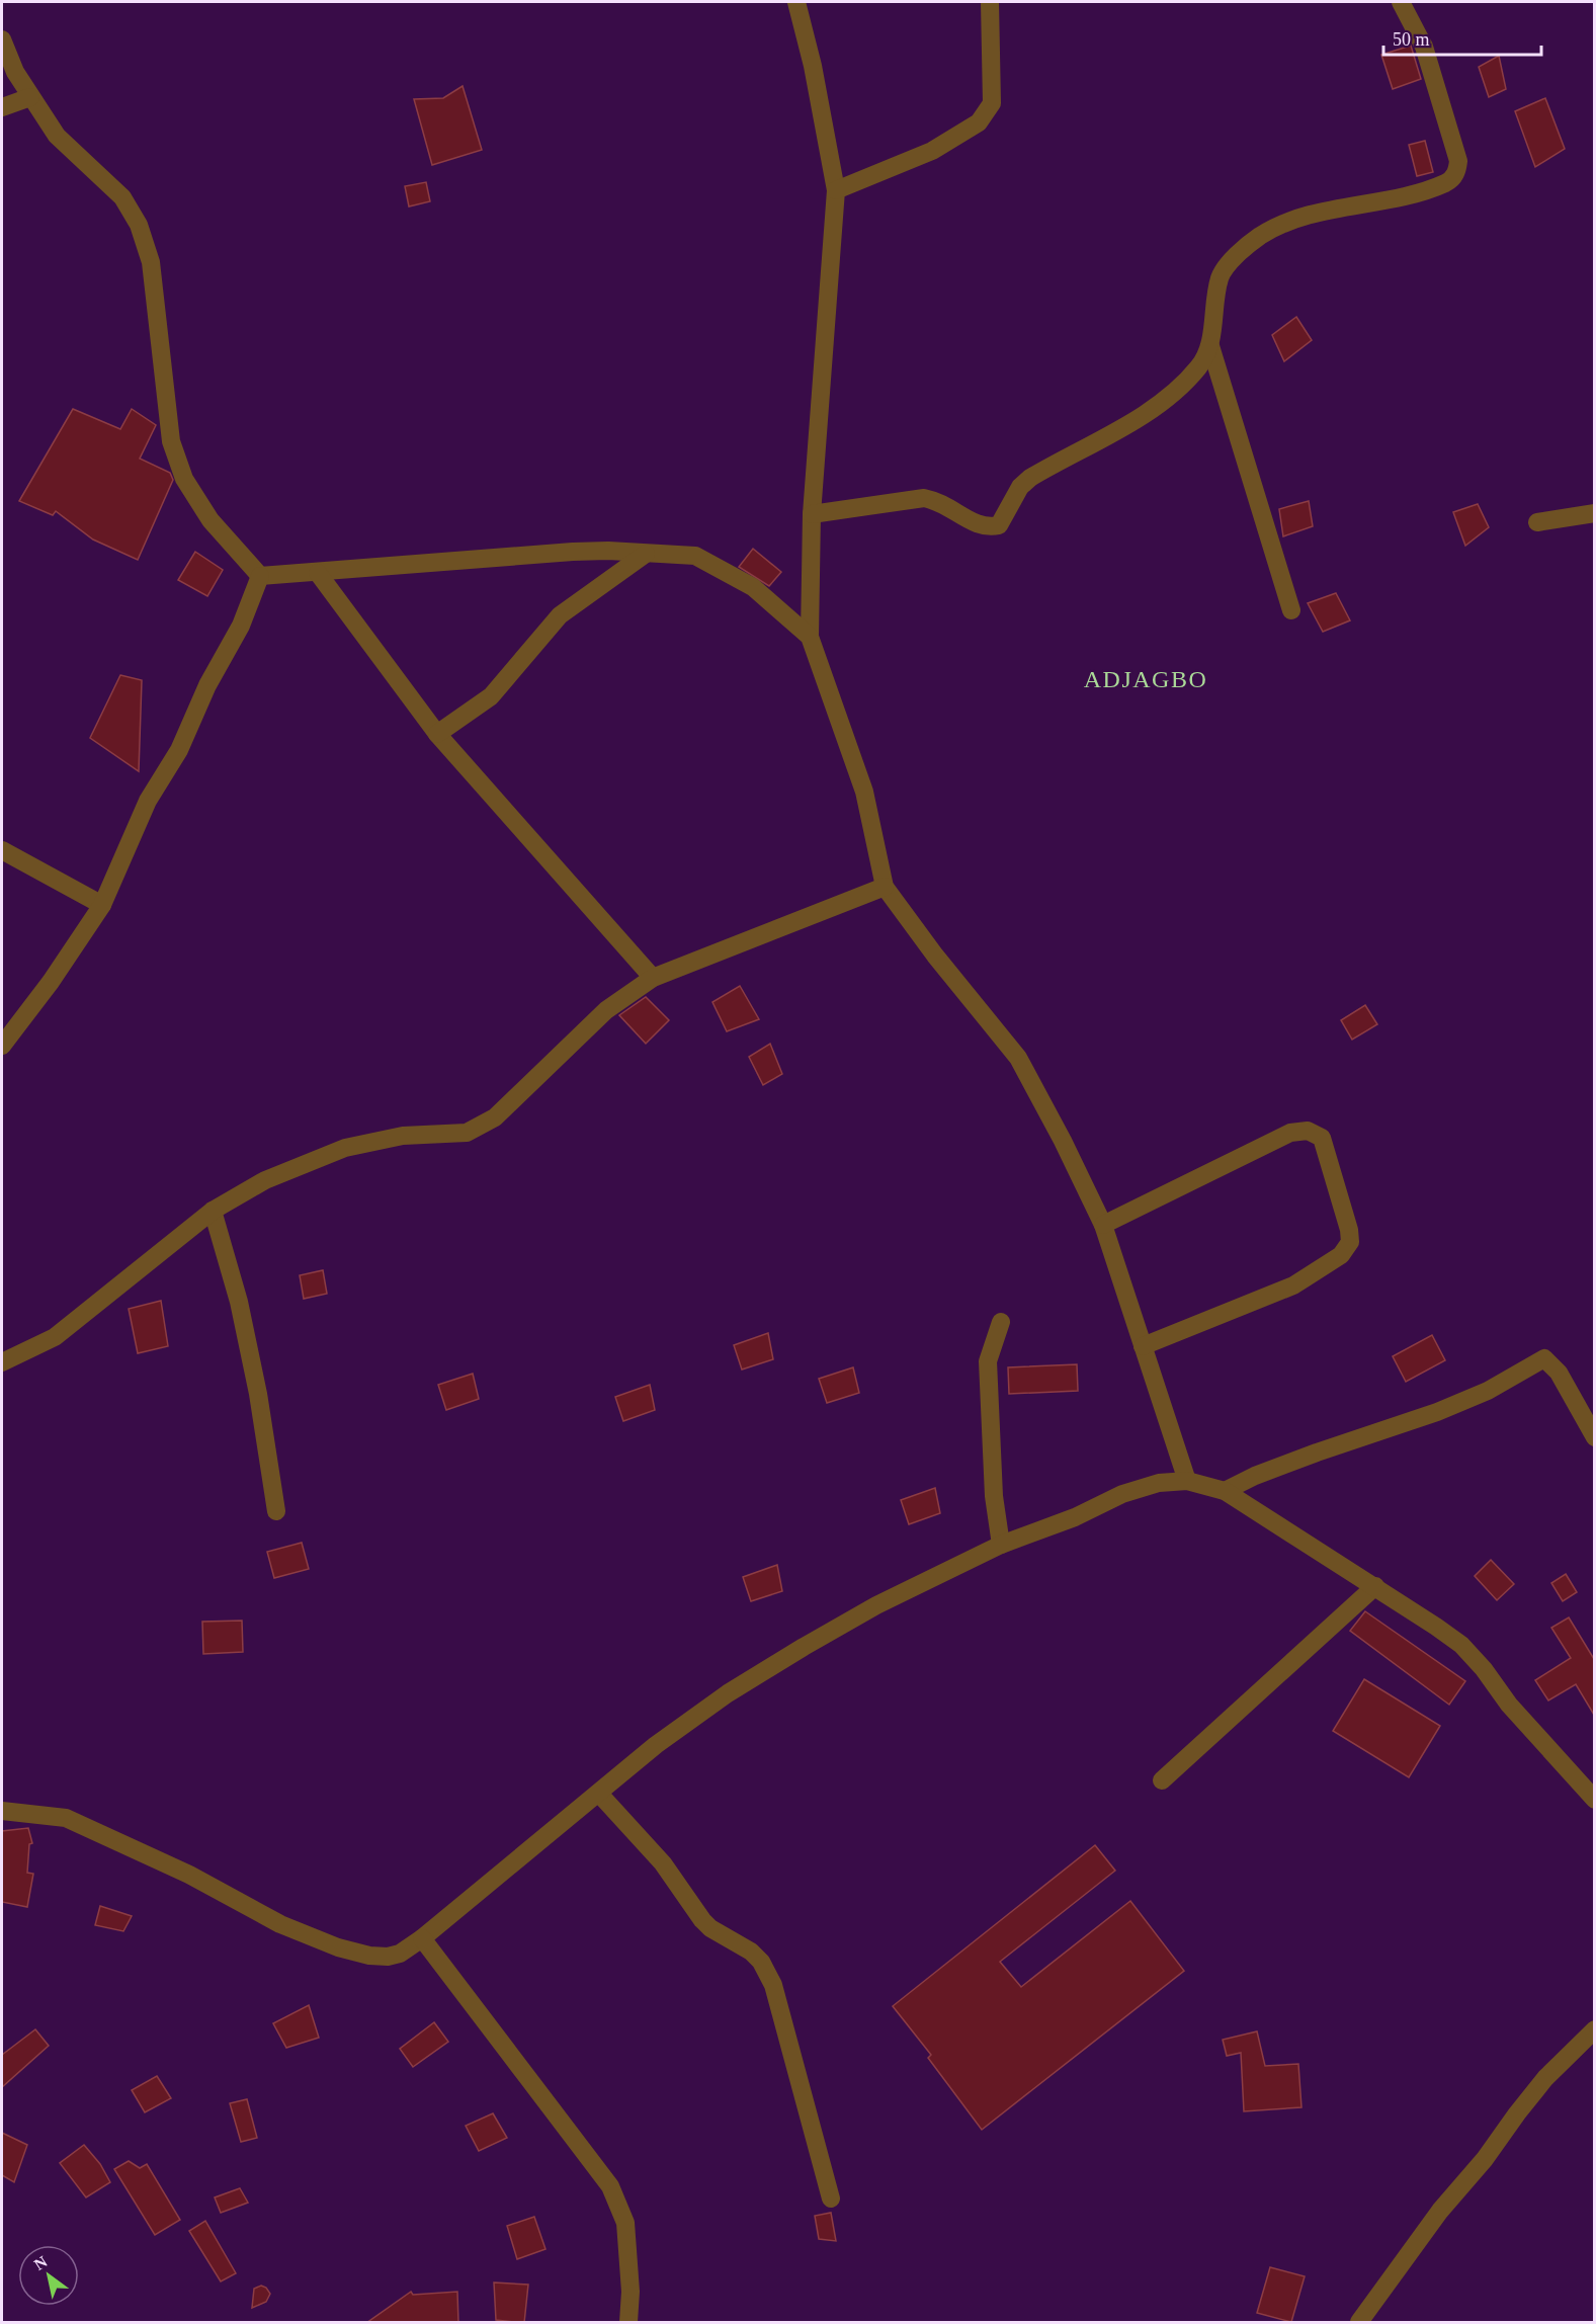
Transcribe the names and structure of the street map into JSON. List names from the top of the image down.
{
  "districts": ["ADJAGBO"],
  "scale_bar": "50 m",
  "north": "top left"
}
